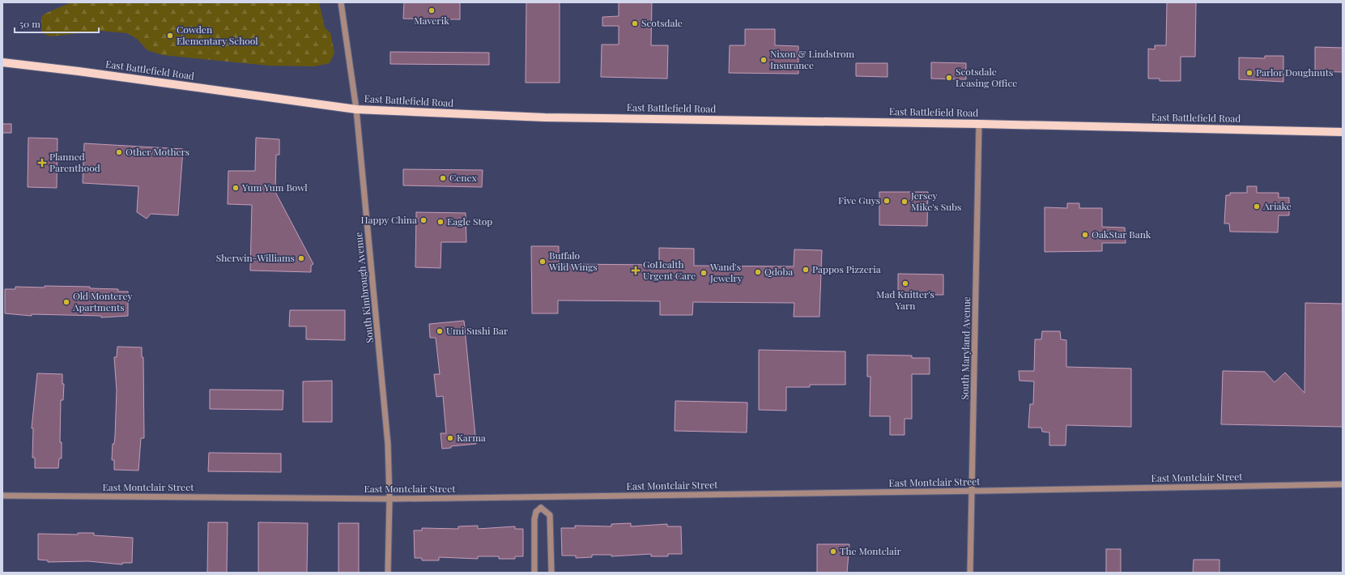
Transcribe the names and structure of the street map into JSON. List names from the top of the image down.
{
  "streets": {
    "main road": ["East Battlefield Road"],
    "street": ["South Kimbrough Avenue", "South Maryland Avenue", "East Montclair Street"]
  },
  "crossings": [
    ["East Battlefield Road", "South Kimbrough Avenue"],
    ["East Battlefield Road", "South Maryland Avenue"],
    ["South Kimbrough Avenue", "East Montclair Street"],
    ["South Maryland Avenue", "East Montclair Street"]
  ],
  "places": {
    "other": [
      "Maverik",
      "Scotsdale",
      "Cowden Elementary School",
      "Nixon & Lindstrom Insurance",
      "Parlor Doughnuts",
      "Scotsdale Leasing Office",
      "Other Mothers",
      "Cenex",
      "Yum Yum Bowl",
      "Five Guys",
      "Jersey Mike's Subs",
      "Ariake",
      "Happy China",
      "Eagle Stop",
      "OakStar Bank",
      "Sherwin-Williams",
      "Buffalo Wild Wings",
      "Pappos Pizzeria",
      "Qdoba",
      "Wand's Jewelry",
      "Mad Knitter's Yarn",
      "Old Monterey Apartments",
      "Umi Sushi Bar",
      "Karma",
      "The Montclair"
    ],
    "health": ["Planned Parenthood", "GoHealth Urgent Care"]
  },
  "scale_bar": "50 m"
}
